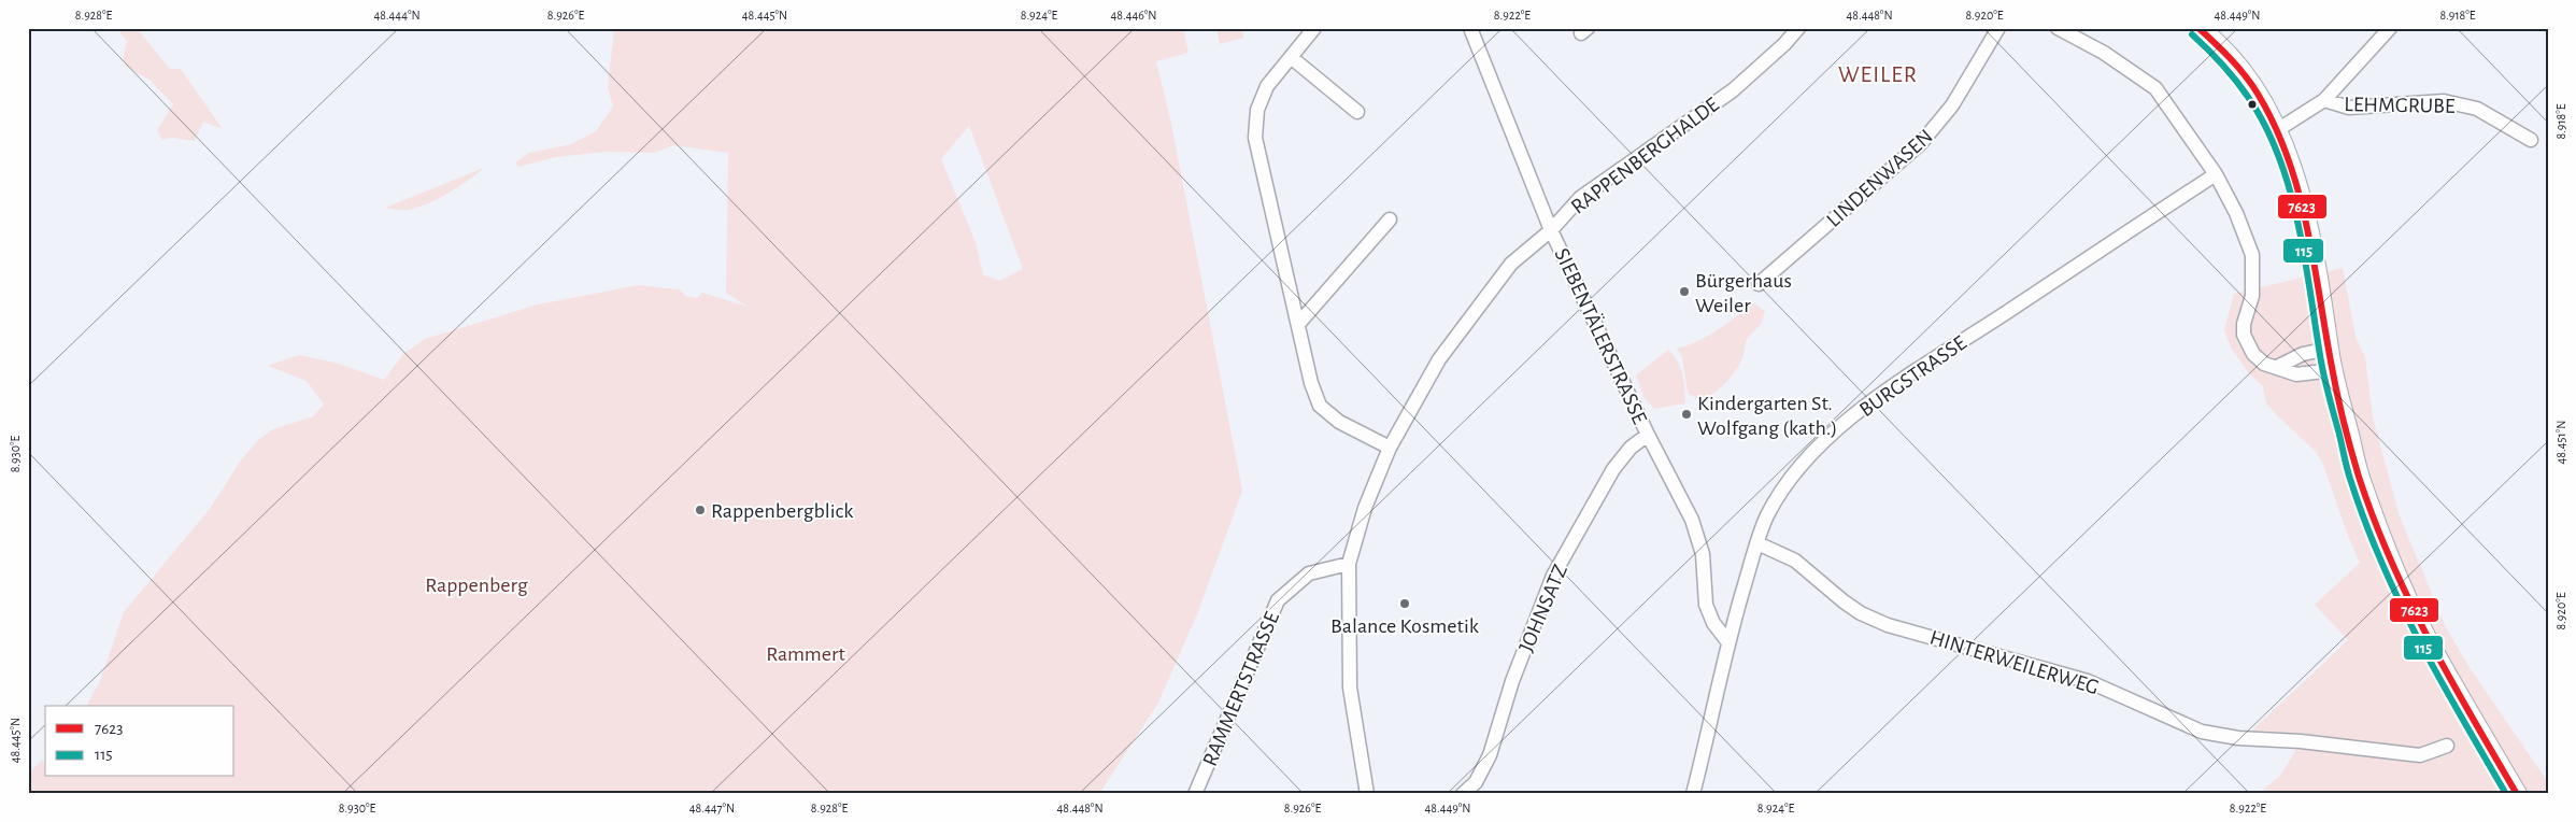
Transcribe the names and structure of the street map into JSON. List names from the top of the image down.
{
  "streets": {
    "street": [
      "LEHMGRUBE",
      "RAPPENBERGHALDE",
      "LINDENWASEN",
      "SIEBENTÄLERSTRASSE",
      "BURGSTRASSE",
      "JOHNSATZ",
      "HINTERWEILERWEG",
      "RAMMERTSTRASSE"
    ]
  },
  "crossings": [
    ["RAPPENBERGHALDE", "SIEBENTÄLERSTRASSE"],
    ["RAPPENBERGHALDE", "RAMMERTSTRASSE"],
    ["SIEBENTÄLERSTRASSE", "BURGSTRASSE"],
    ["SIEBENTÄLERSTRASSE", "JOHNSATZ"],
    ["BURGSTRASSE", "HINTERWEILERWEG"]
  ],
  "districts": ["WEILER"],
  "parks": ["Rappenberg", "Rammert"],
  "places": [
    "Bürgerhaus Weiler",
    "Kindergarten St. Wolfgang (kath.)",
    "Rappenbergblick",
    "Balance Kosmetik"
  ],
  "lines": ["transit line 7623", "transit line 115"],
  "legend": ["7623", "115"],
  "coordinates": [
    "8.928°E",
    "48.444°N",
    "8.926°E",
    "48.445°N",
    "8.924°E",
    "48.446°N",
    "8.922°E",
    "48.448°N",
    "8.920°E",
    "48.449°N",
    "8.918°E",
    "48.451°N",
    "8.930°E",
    "48.447°N"
  ]
}
